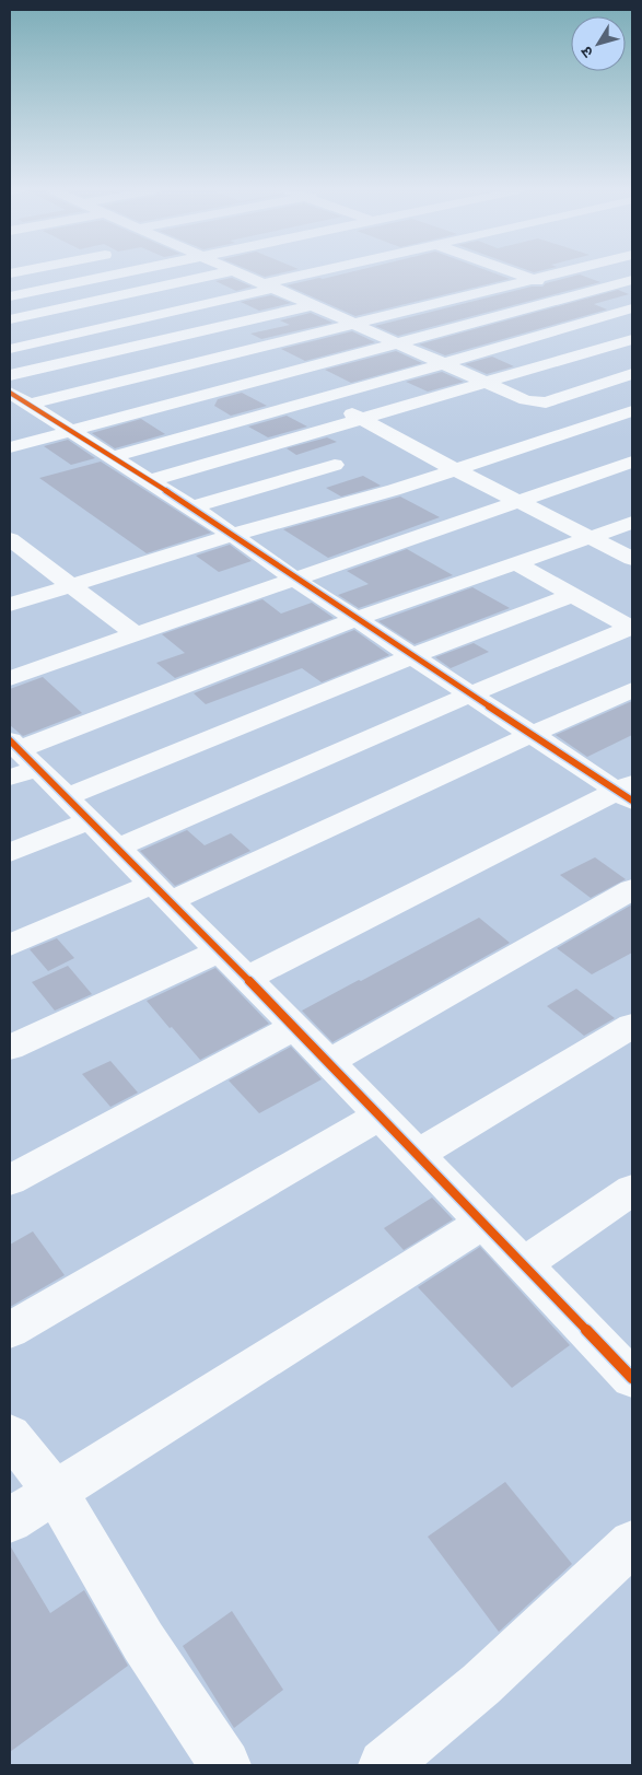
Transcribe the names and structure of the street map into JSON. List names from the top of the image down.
{
  "north": "bottom left"
}
